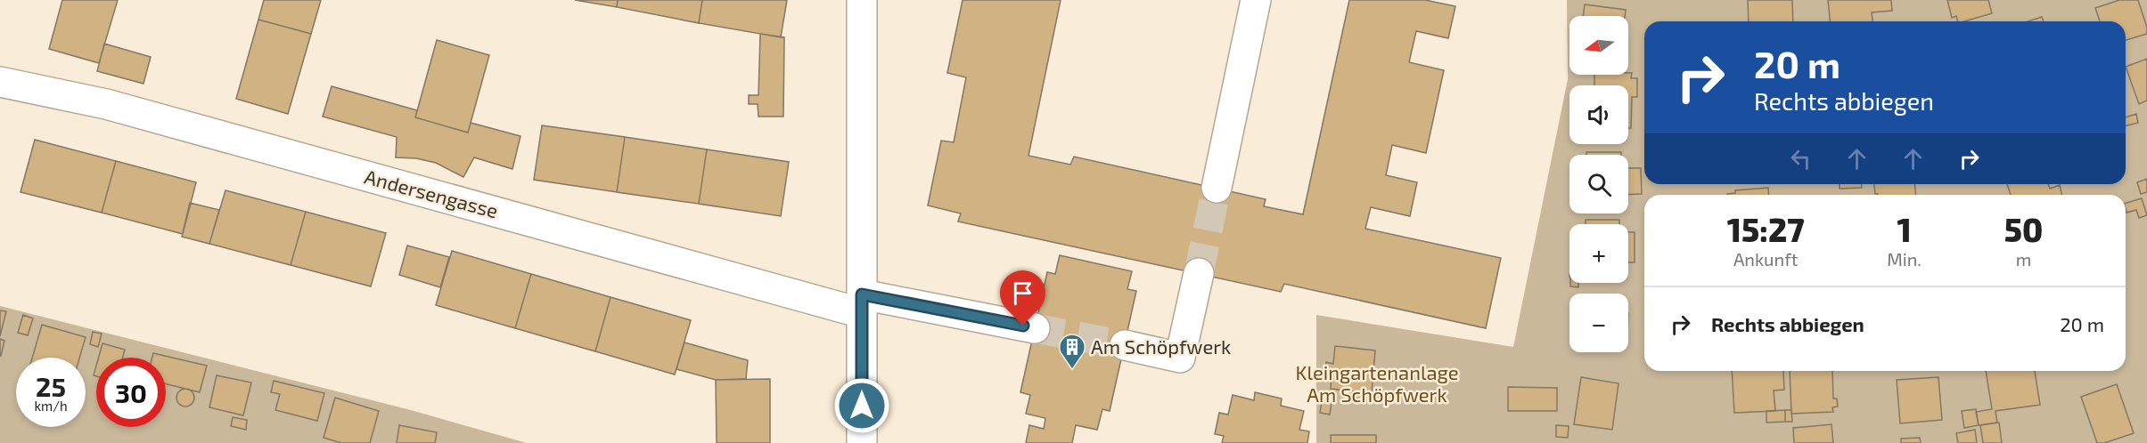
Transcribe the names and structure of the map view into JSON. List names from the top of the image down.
{
  "streets": {
    "street": ["Andersengasse"]
  },
  "parks": ["Kleingartenanlage Am Schöpfwerk"],
  "places": {
    "building": ["Am Schöpfwerk"]
  },
  "north": "left",
  "page": {
    "map_buttons": ["+", "−"],
    "turn": ["20 m", "Rechts abbiegen"],
    "eta": [
      "15:27",
      "Ankunft",
      "1",
      "Min.",
      "50",
      "m"
    ],
    "list": [
      {
        "name": "Rechts abbiegen",
        "value": "20 m"
      }
    ],
    "speed": "25 km/h",
    "limit": "30"
  }
}
